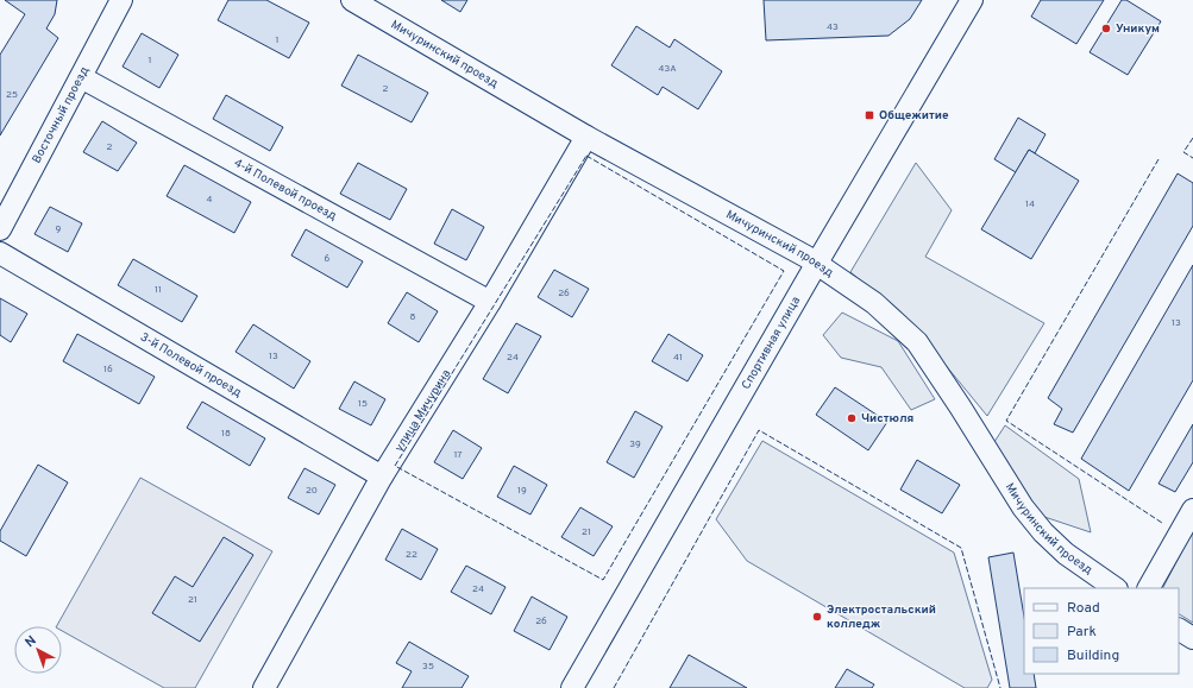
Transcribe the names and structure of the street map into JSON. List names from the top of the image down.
{
  "streets": {
    "street": [
      "Мичуринский проезд",
      "Восточный проезд",
      "4-й Полевой проезд",
      "Спортивная улица",
      "3-й Полевой проезд",
      "улица Мичурина"
    ]
  },
  "crossings": [
    ["Мичуринский проезд", "Спортивная улица"],
    ["Мичуринский проезд", "улица Мичурина"],
    ["Восточный проезд", "4-й Полевой проезд"],
    ["4-й Полевой проезд", "улица Мичурина"],
    ["3-й Полевой проезд", "улица Мичурина"]
  ],
  "places": {
    "other": ["Уникум", "Чистюля", "Электростальский колледж"],
    "transit": ["Общежитие"]
  },
  "house_numbers": [
    "43",
    "1",
    "1",
    "43А",
    "2",
    "25",
    "2",
    "4",
    "14",
    "9",
    "6",
    "11",
    "26",
    "8",
    "13",
    "13",
    "24",
    "41",
    "16",
    "15",
    "18",
    "39",
    "17",
    "20",
    "19",
    "21",
    "22",
    "24",
    "21",
    "26",
    "35"
  ],
  "legend": ["Road", "Park", "Building"],
  "north": "top left"
}
